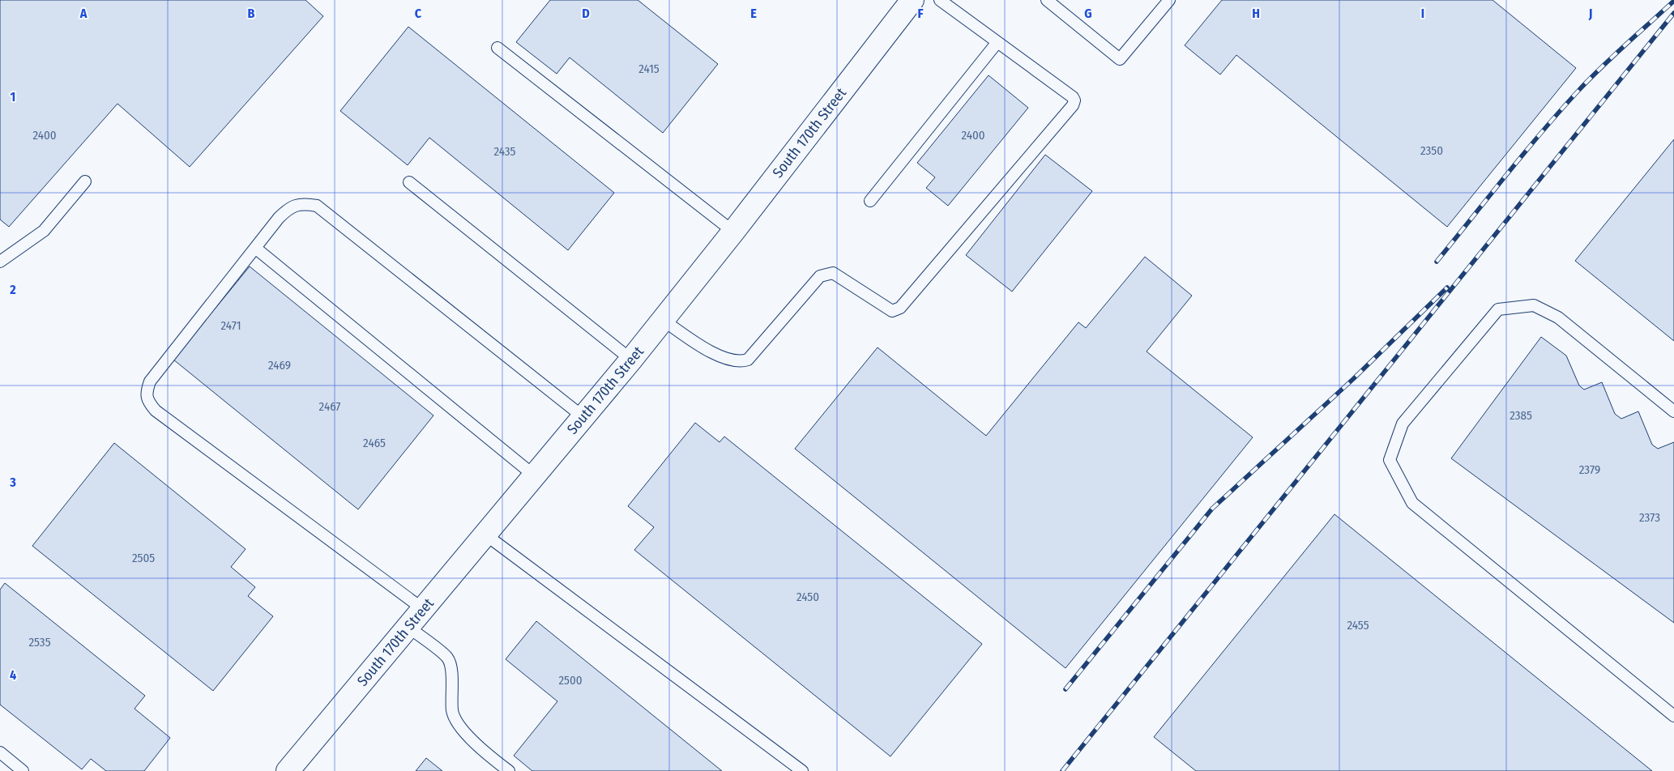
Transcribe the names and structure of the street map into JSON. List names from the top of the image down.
{
  "streets": {
    "street": ["South 170th Street"]
  },
  "house_numbers": [
    "2415",
    "2400",
    "2400",
    "2350",
    "2435",
    "2471",
    "2469",
    "2467",
    "2385",
    "2465",
    "2379",
    "2373",
    "2505",
    "2450",
    "2455",
    "2535",
    "2500"
  ],
  "grid": {
    "columns": [
      "A",
      "B",
      "C",
      "D",
      "E",
      "F",
      "G",
      "H",
      "I",
      "J"
    ],
    "rows": [
      "1",
      "2",
      "3",
      "4"
    ]
  }
}
